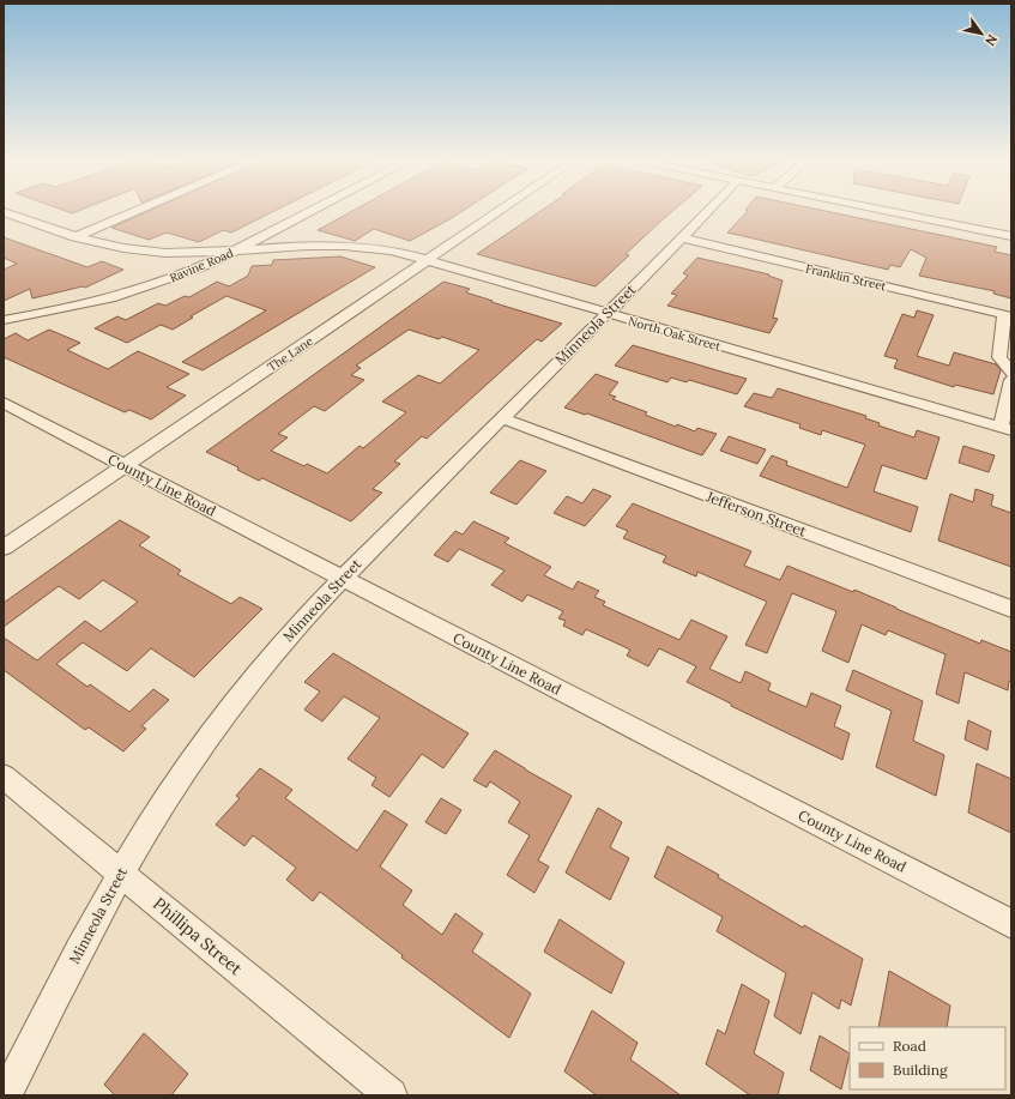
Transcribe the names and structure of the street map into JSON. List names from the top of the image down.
{
  "streets": {
    "street": [
      "Ravine Road",
      "Franklin Street",
      "Minneola Street",
      "North Oak Street",
      "The Lane",
      "County Line Road",
      "Jefferson Street",
      "Phillipa Street"
    ]
  },
  "crossings": [
    ["Ravine Road", "North Oak Street"],
    ["Franklin Street", "Minneola Street"],
    ["Minneola Street", "North Oak Street"],
    ["Minneola Street", "County Line Road"],
    ["Minneola Street", "Jefferson Street"],
    ["Minneola Street", "Phillipa Street"],
    ["North Oak Street", "The Lane"],
    ["The Lane", "County Line Road"]
  ],
  "legend": ["Road", "Building"],
  "north": "bottom right"
}
